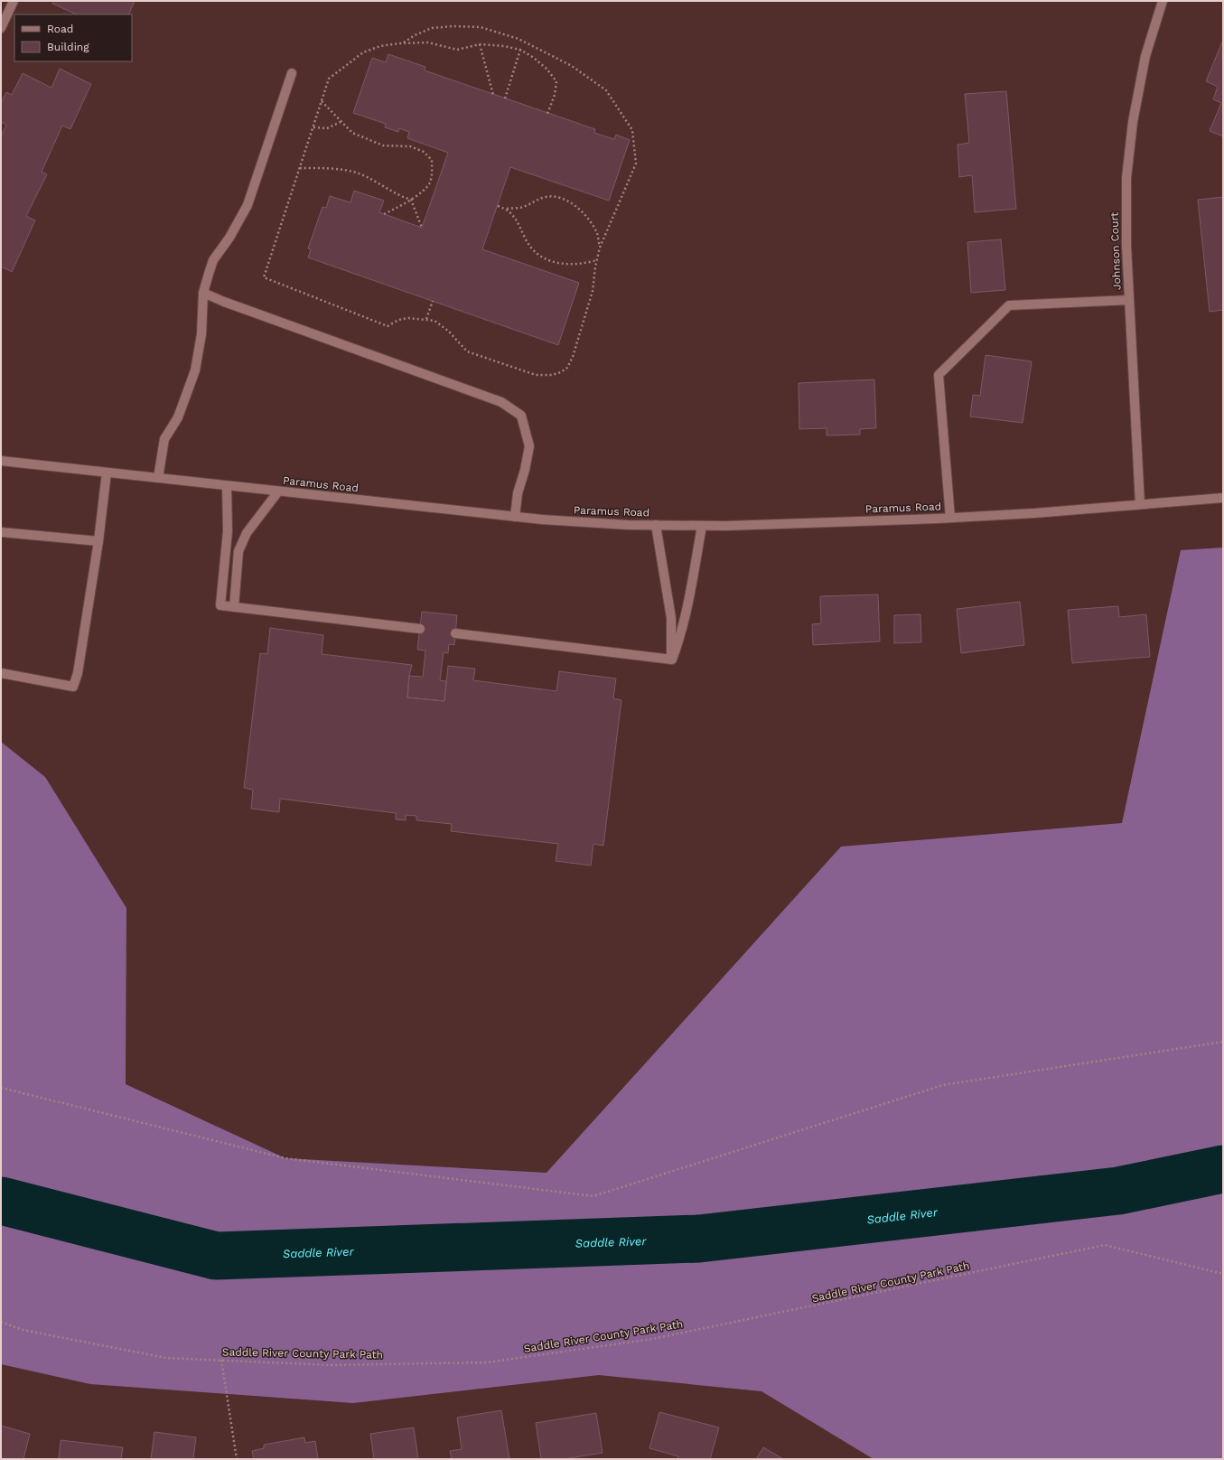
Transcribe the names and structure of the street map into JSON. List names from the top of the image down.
{
  "streets": {
    "main road": ["Johnson Court", "Paramus Road"],
    "path": ["Saddle River County Park Path"]
  },
  "crossings": [
    ["Johnson Court", "Paramus Road"]
  ],
  "water": ["Saddle River"],
  "legend": ["Road", "Building"]
}
